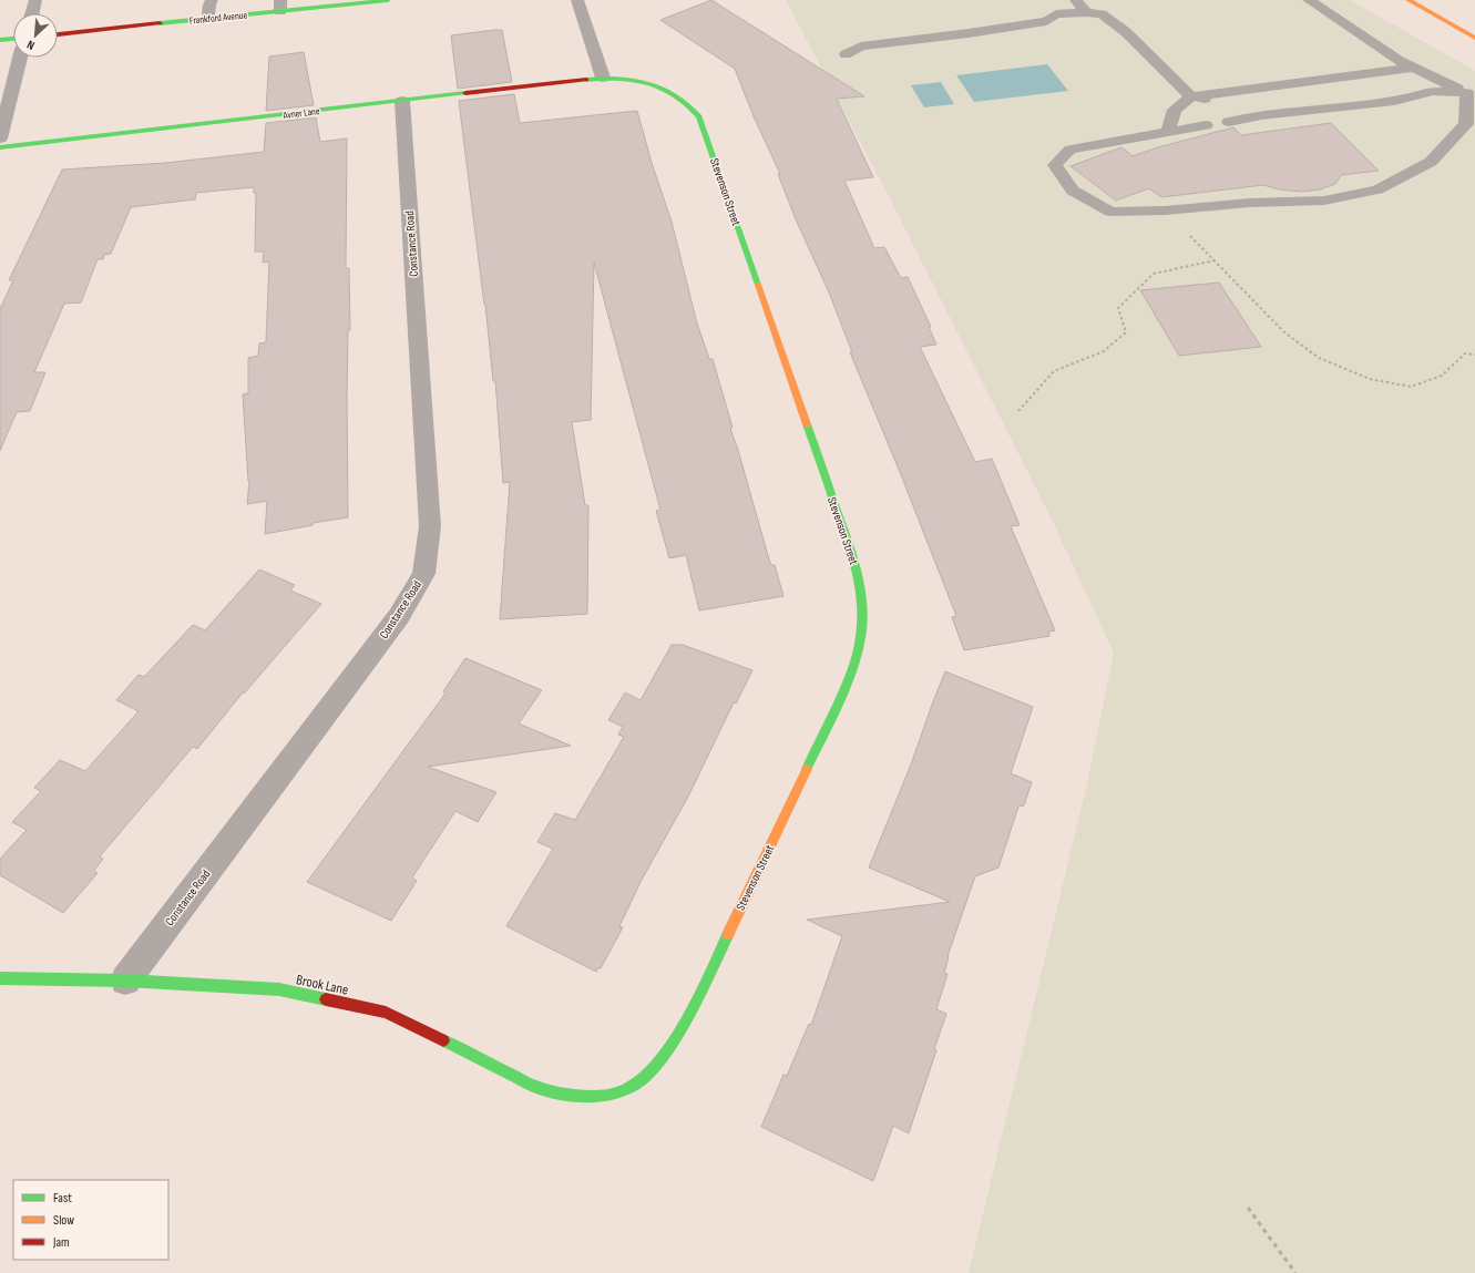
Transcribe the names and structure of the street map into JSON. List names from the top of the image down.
{
  "streets": {
    "street": [
      "Frankford Avenue",
      "Avner Lane",
      "Stevenson Street",
      "Constance Road",
      "Brook Lane"
    ]
  },
  "crossings": [
    ["Avner Lane", "Stevenson Street"],
    ["Avner Lane", "Constance Road"],
    ["Stevenson Street", "Brook Lane"],
    ["Constance Road", "Brook Lane"]
  ],
  "legend": ["Fast", "Slow", "Jam"],
  "north": "bottom left"
}
